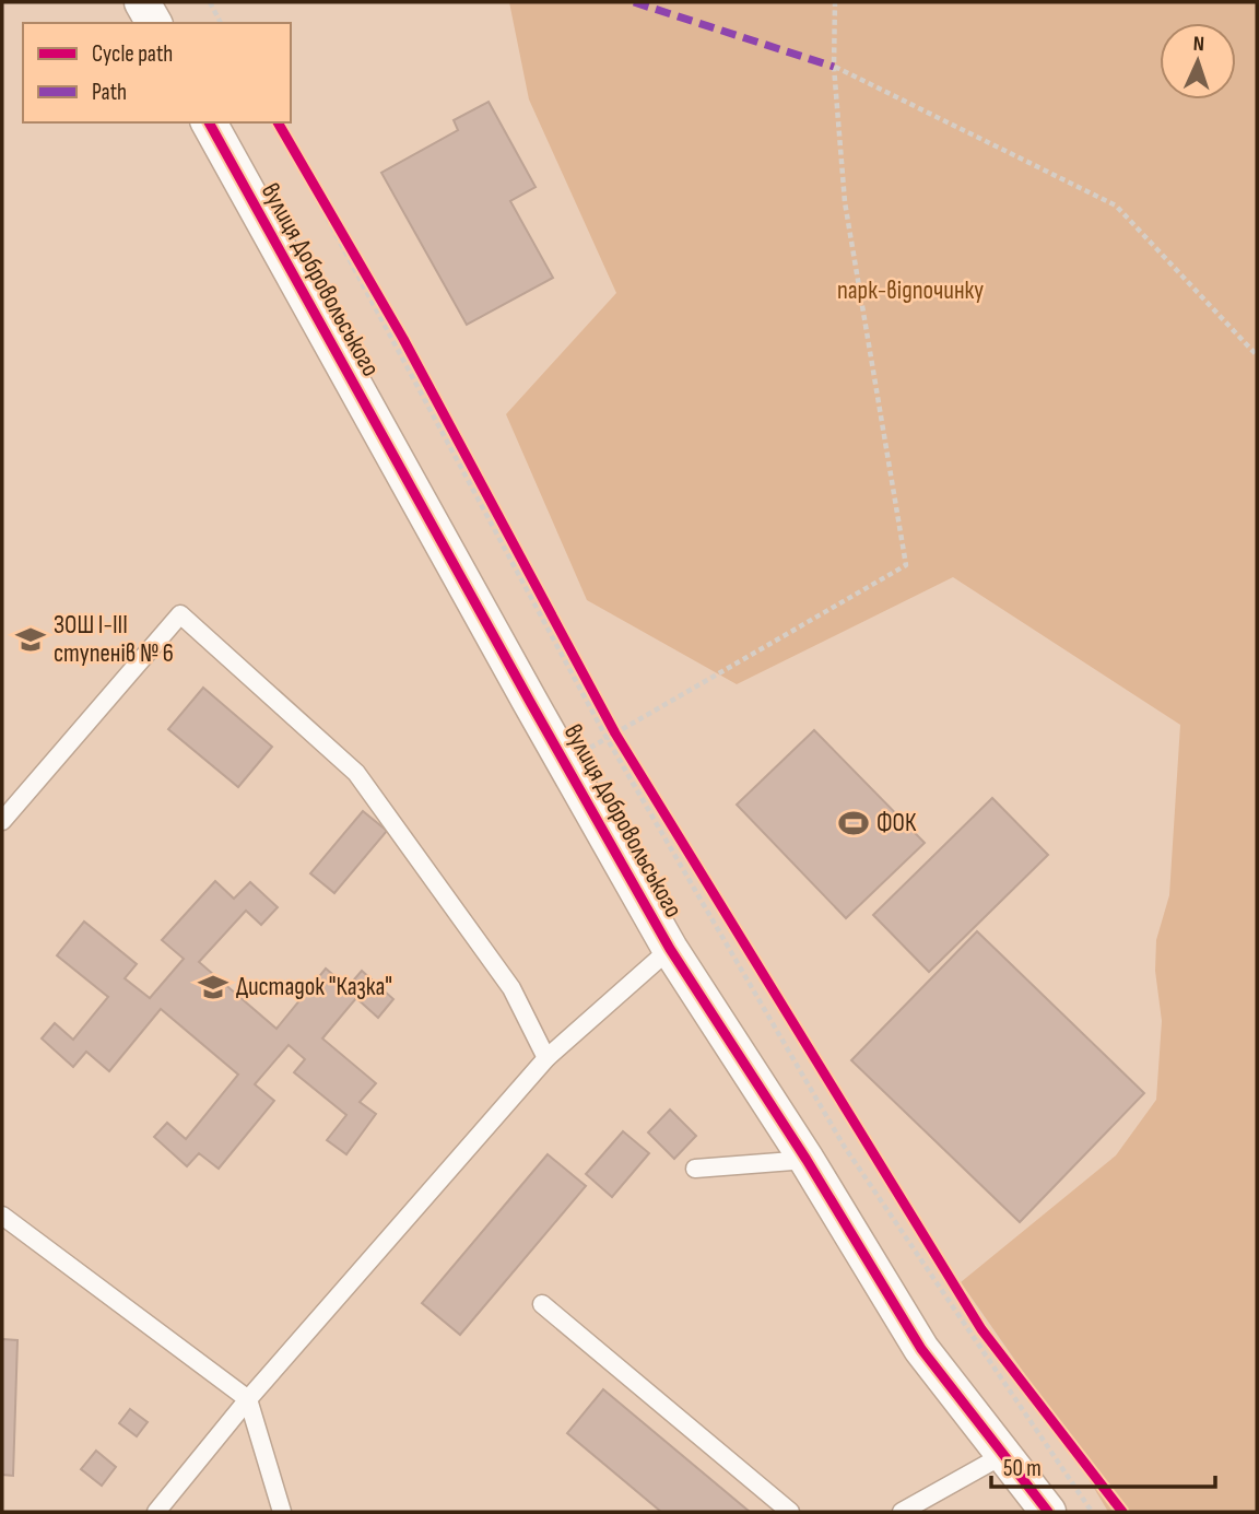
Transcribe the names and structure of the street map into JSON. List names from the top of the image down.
{
  "streets": {
    "street": ["вулиця Добровольського"]
  },
  "parks": ["парк-відпочинку"],
  "places": {
    "school or university": ["ЗОШ І-ІІІ ступенів № 6", "Дистадок \"Казка\""],
    "sports": ["ФОК"]
  },
  "legend": ["Cycle path", "Path"],
  "scale_bar": "50 m",
  "north": "top"
}
